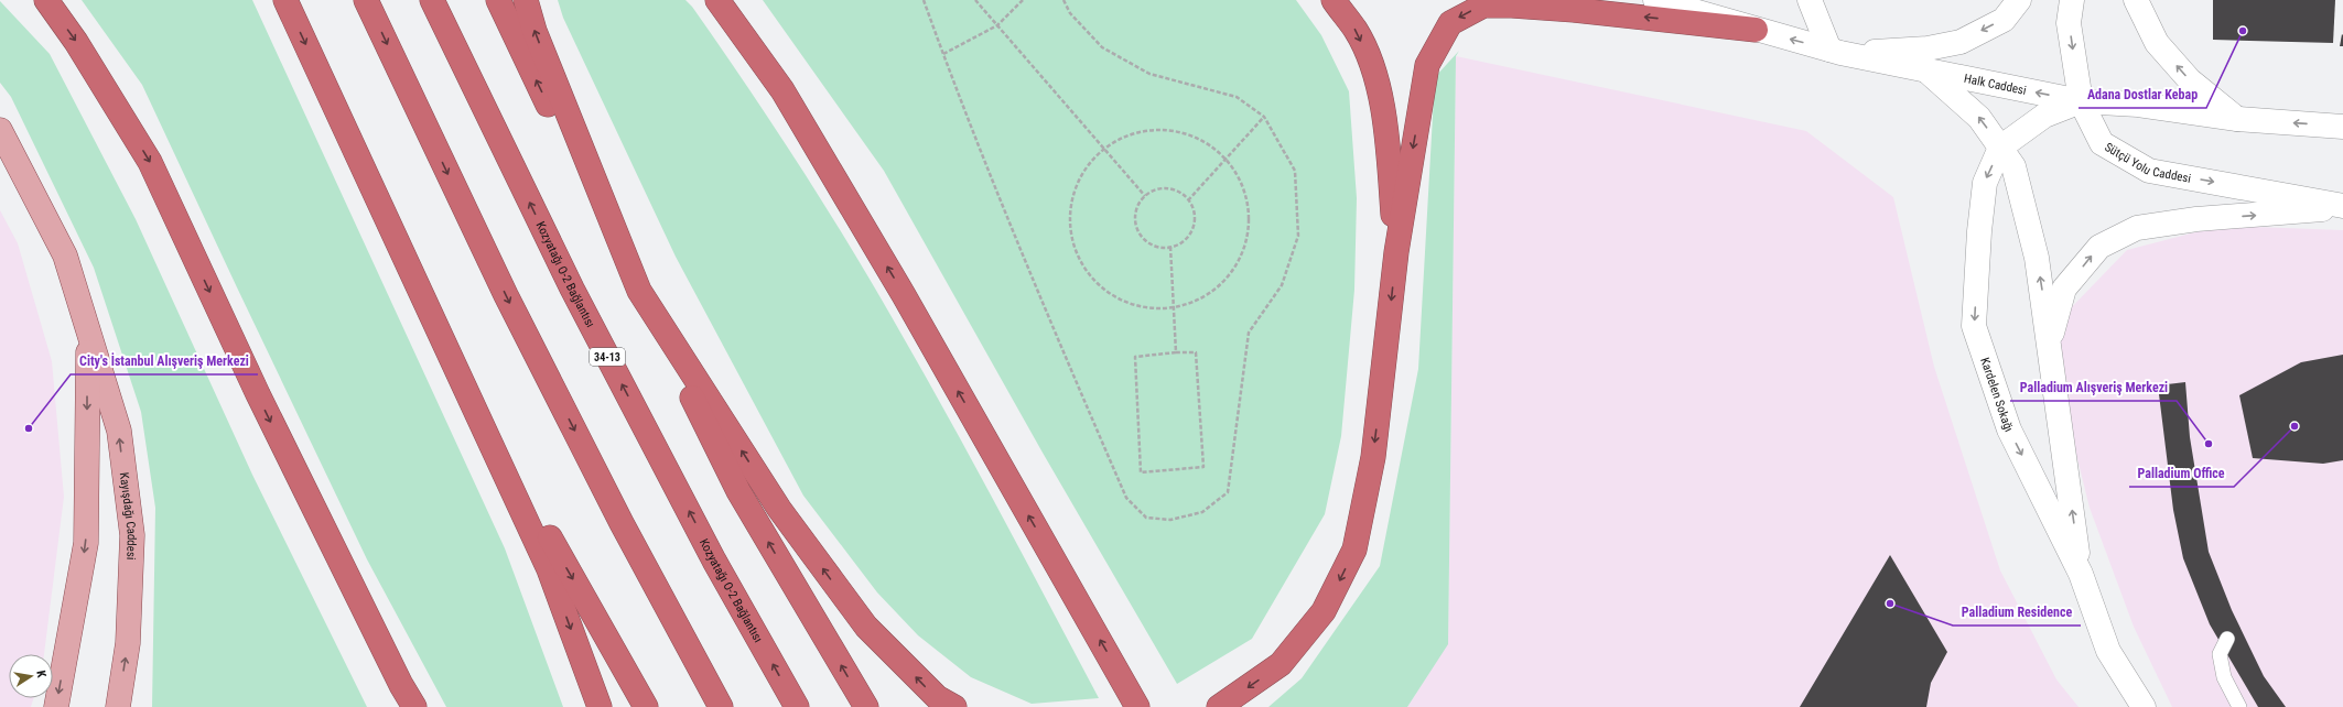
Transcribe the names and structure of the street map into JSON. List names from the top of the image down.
{
  "streets": {
    "highway": ["Kozyatağı O-2 Bağlantısı", "34-13"],
    "main road": ["Kayışdağı Caddesi"],
    "street": ["Halk Caddesi", "Sütçü Yolu Caddesi", "Kardelen Sokağı"]
  },
  "crossings": [
    ["Halk Caddesi", "Sütçü Yolu Caddesi"]
  ],
  "one_way": ["Halk Caddesi"],
  "places": [
    "Adana Dostlar Kebap",
    "Palladium Office",
    "City's İstanbul Alışveriş Merkezi",
    "Palladium Alışveriş Merkezi",
    "Palladium Residence"
  ],
  "north": "right"
}
